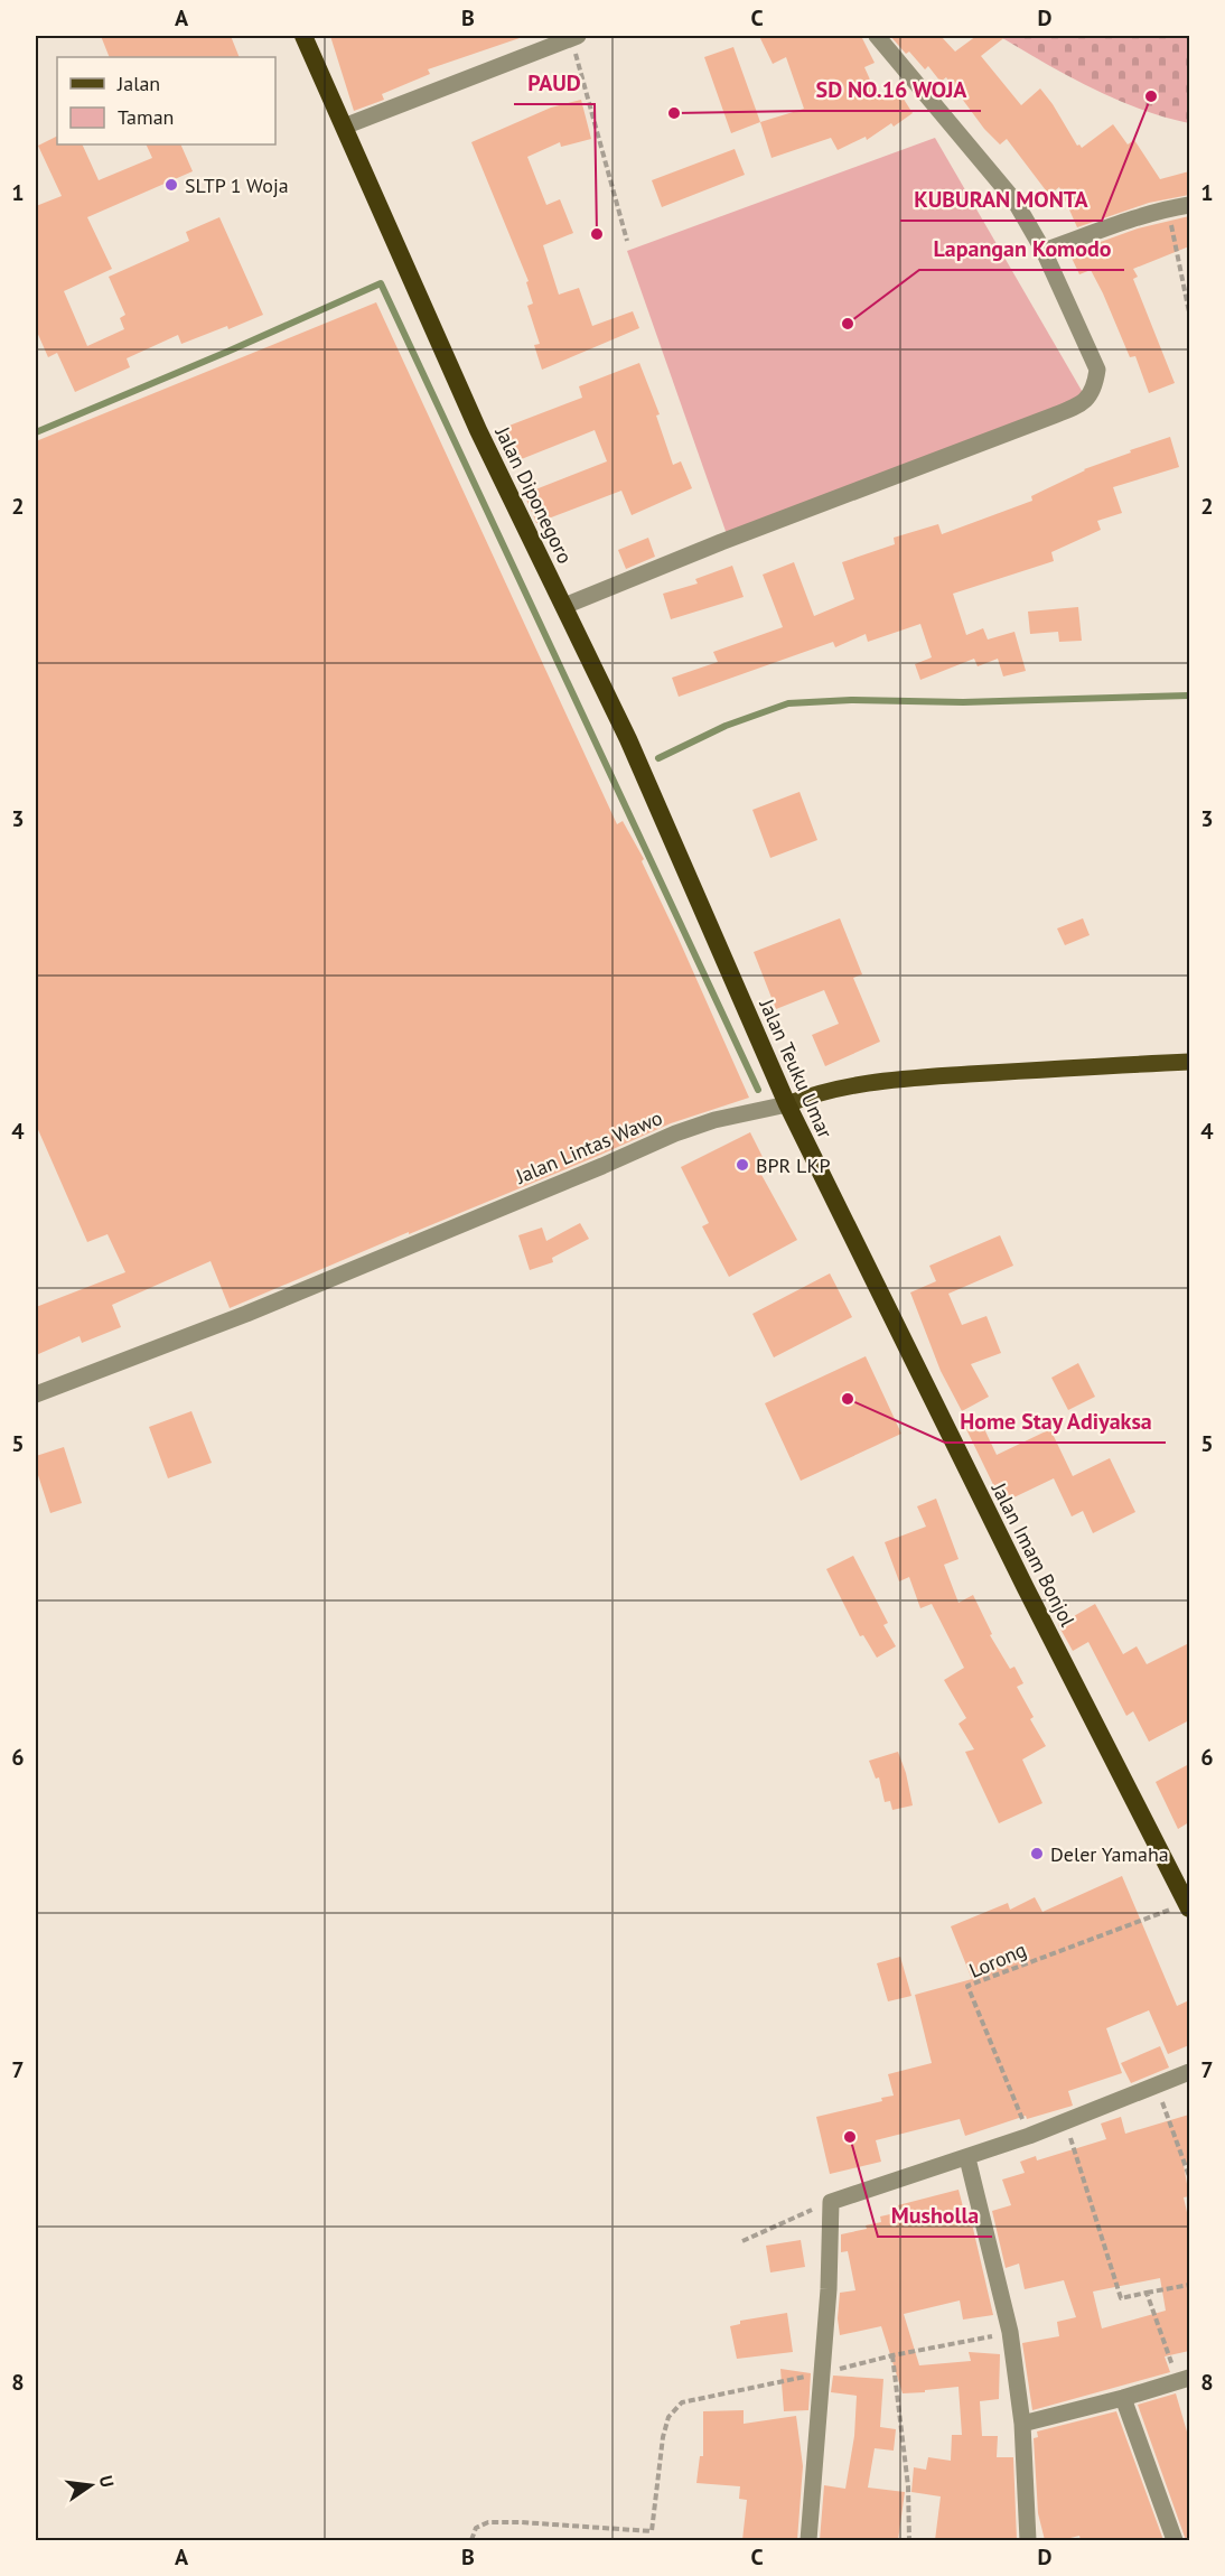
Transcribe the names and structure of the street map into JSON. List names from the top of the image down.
{
  "streets": {
    "highway": ["Jalan Diponegoro", "Jalan Teuku Umar", "Jalan Imam Bonjol"],
    "main road": ["Jalan Lintas Wawo"],
    "path": ["Lorong"]
  },
  "crossings": [
    ["Jalan Diponegoro", "Jalan Teuku Umar"],
    ["Jalan Teuku Umar", "Jalan Lintas Wawo"],
    ["Jalan Teuku Umar", "Jalan Imam Bonjol"],
    ["Jalan Imam Bonjol", "Lorong"]
  ],
  "places": [
    "KUBURAN MONTA",
    "SD NO.16 WOJA",
    "SLTP 1 Woja",
    "PAUD",
    "Lapangan Komodo",
    "BPR LKP",
    "Home Stay Adiyaksa",
    "Deler Yamaha",
    "Musholla"
  ],
  "legend": ["Jalan", "Taman"],
  "north": "right",
  "grid": {
    "columns": [
      "A",
      "B",
      "C",
      "D"
    ],
    "rows": [
      "1",
      "2",
      "3",
      "4",
      "5",
      "6",
      "7",
      "8"
    ]
  }
}
